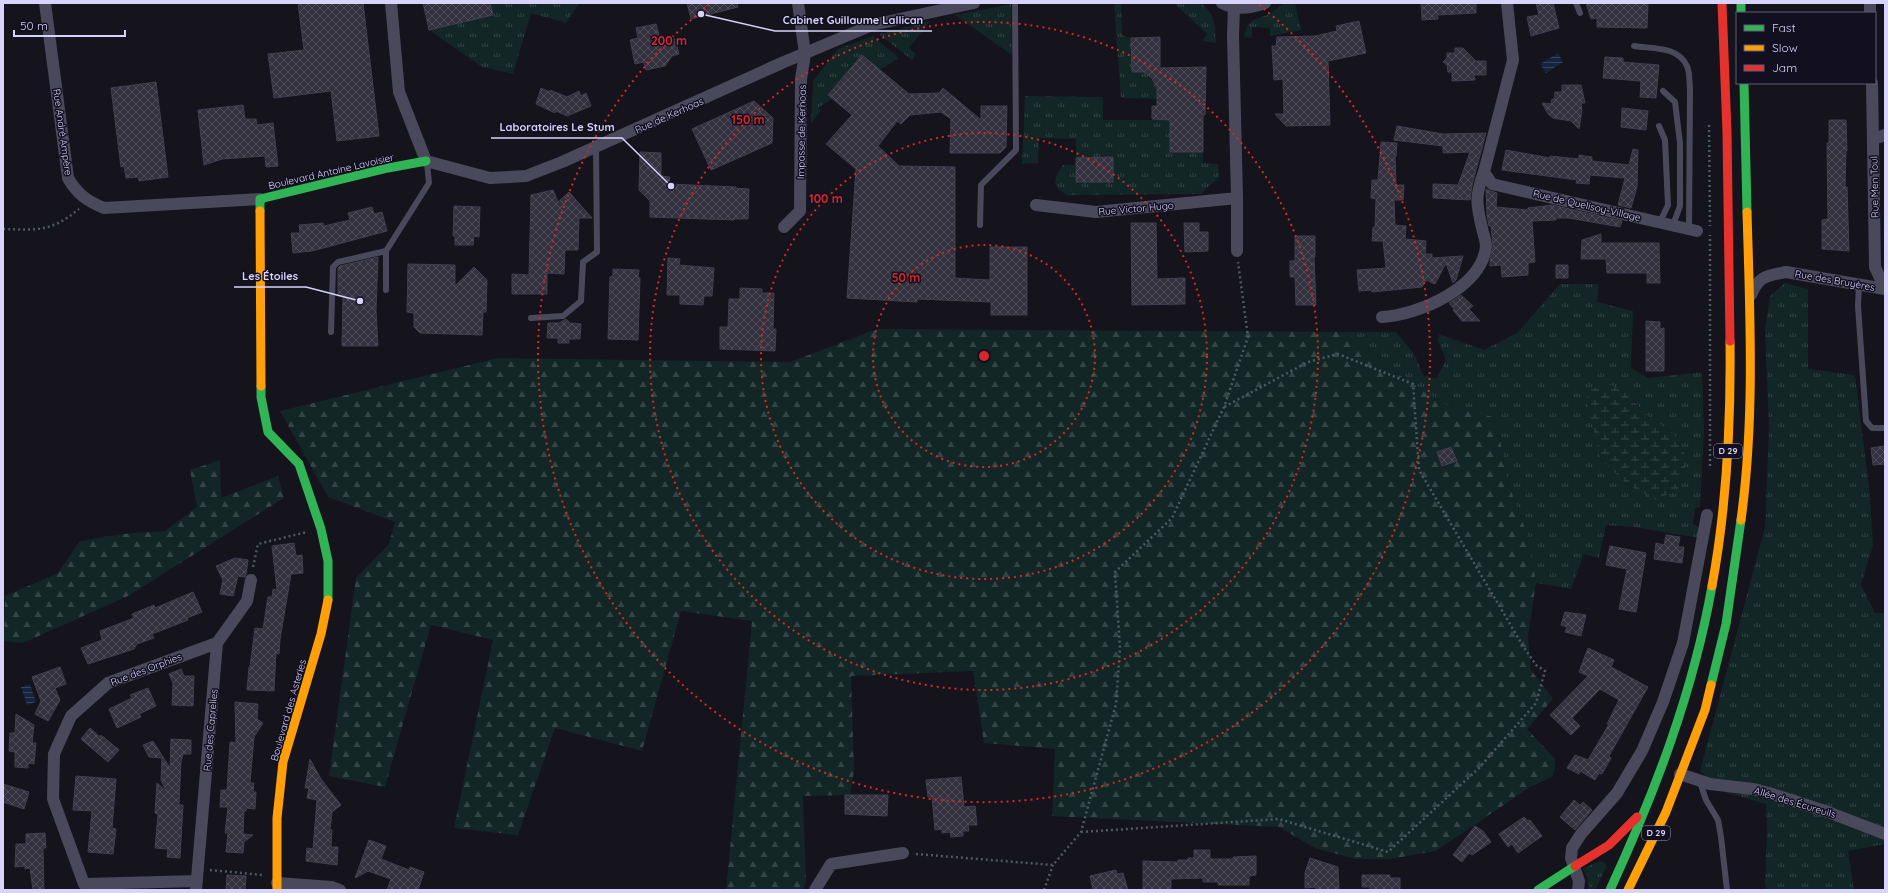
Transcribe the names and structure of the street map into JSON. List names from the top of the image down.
{
  "streets": {
    "main road": ["Boulevard Antoine Lavoisier", "D 29", "Boulevard des Asteries"],
    "street": [
      "Rue de Kerhoas",
      "Rue André Ampère",
      "Impasse de Kerhoas",
      "Rue Men Toul",
      "Rue de Quelisoy-Village",
      "Rue Victor Hugo",
      "Rue des Bruyères",
      "Rue des Orphies",
      "Rue des Caprelles",
      "Allée des Écureuils"
    ]
  },
  "crossings": [
    ["Rue de Kerhoas", "Impasse de Kerhoas"],
    ["Rue de Kerhoas", "Boulevard Antoine Lavoisier"],
    ["Rue André Ampère", "Boulevard Antoine Lavoisier"],
    ["Boulevard Antoine Lavoisier", "Boulevard des Asteries"],
    ["Rue Men Toul", "Rue des Bruyères"],
    ["Rue des Bruyères", "D 29"],
    ["D 29", "Allée des Écureuils"],
    ["Rue des Orphies", "Rue des Caprelles"]
  ],
  "places": ["Cabinet Guillaume Lallican", "Laboratoires Le Stum", "Les Étoiles"],
  "legend": ["Fast", "Slow", "Jam"],
  "scale_bar": "50 m",
  "rings": [
    "200 m",
    "150 m",
    "100 m",
    "50 m"
  ]
}
